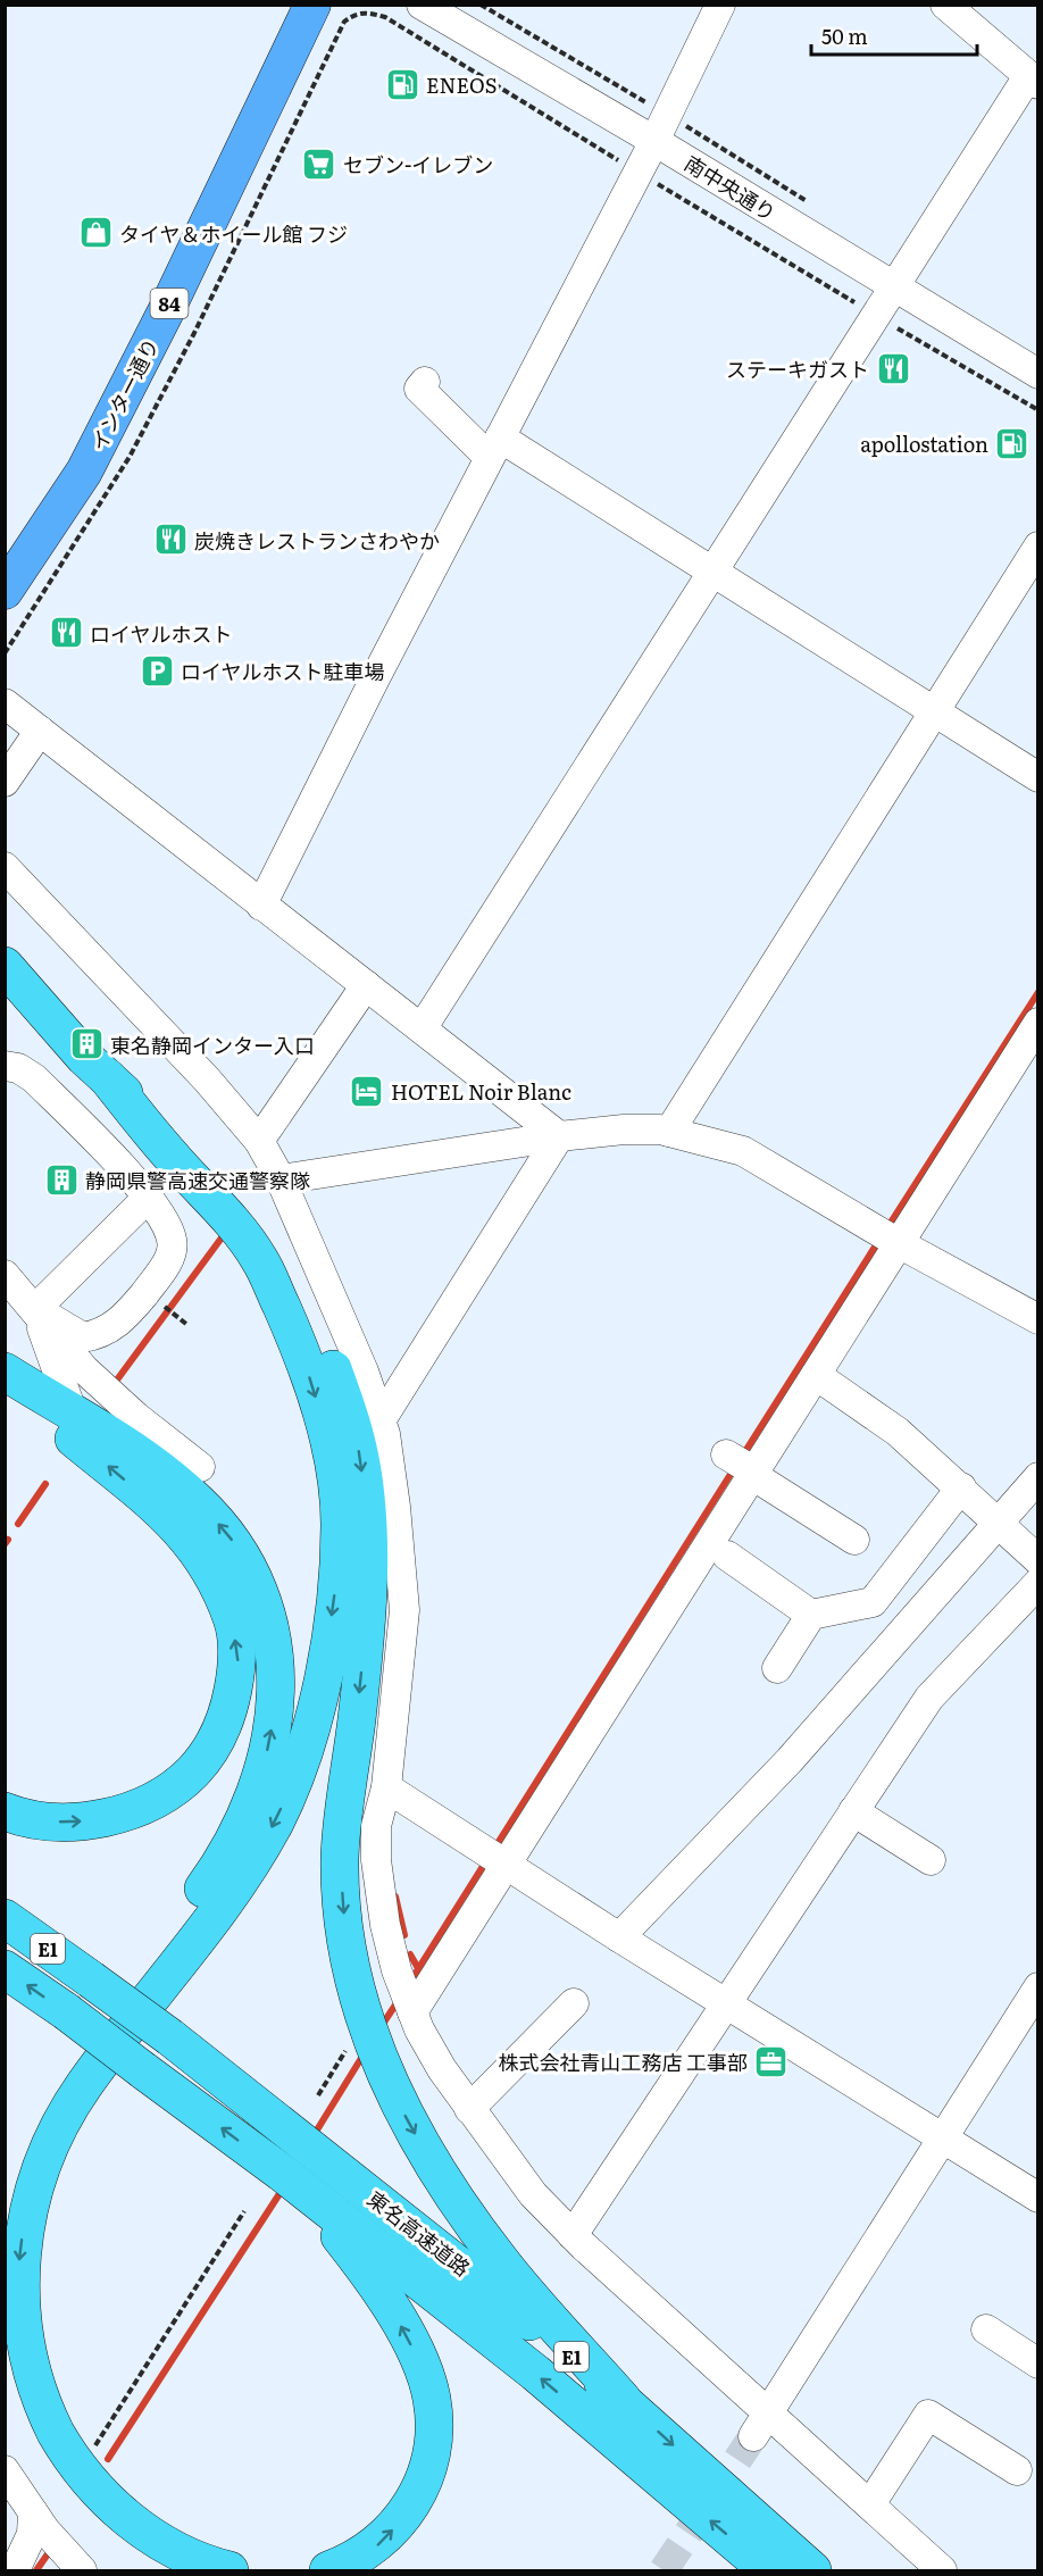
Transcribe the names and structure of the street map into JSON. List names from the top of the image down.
{
  "streets": {
    "highway": ["E1", "東名高速道路"],
    "main road": ["84", "インター通り"],
    "street": ["南中央通り"]
  },
  "places": {
    "fuel station": ["ENEOS", "apollostation"],
    "supermarket": ["セブン-イレブン"],
    "shop": ["タイヤ＆ホイール館 フジ"],
    "restaurant": ["ステーキガスト", "炭焼きレストランさわやか", "ロイヤルホスト"],
    "parking": ["ロイヤルホスト駐車場"],
    "building": ["東名静岡インター入口", "静岡県警高速交通警察隊"],
    "hotel": ["HOTEL Noir Blanc"],
    "office": ["株式会社青山工務店 工事部"]
  },
  "scale_bar": "50 m"
}
